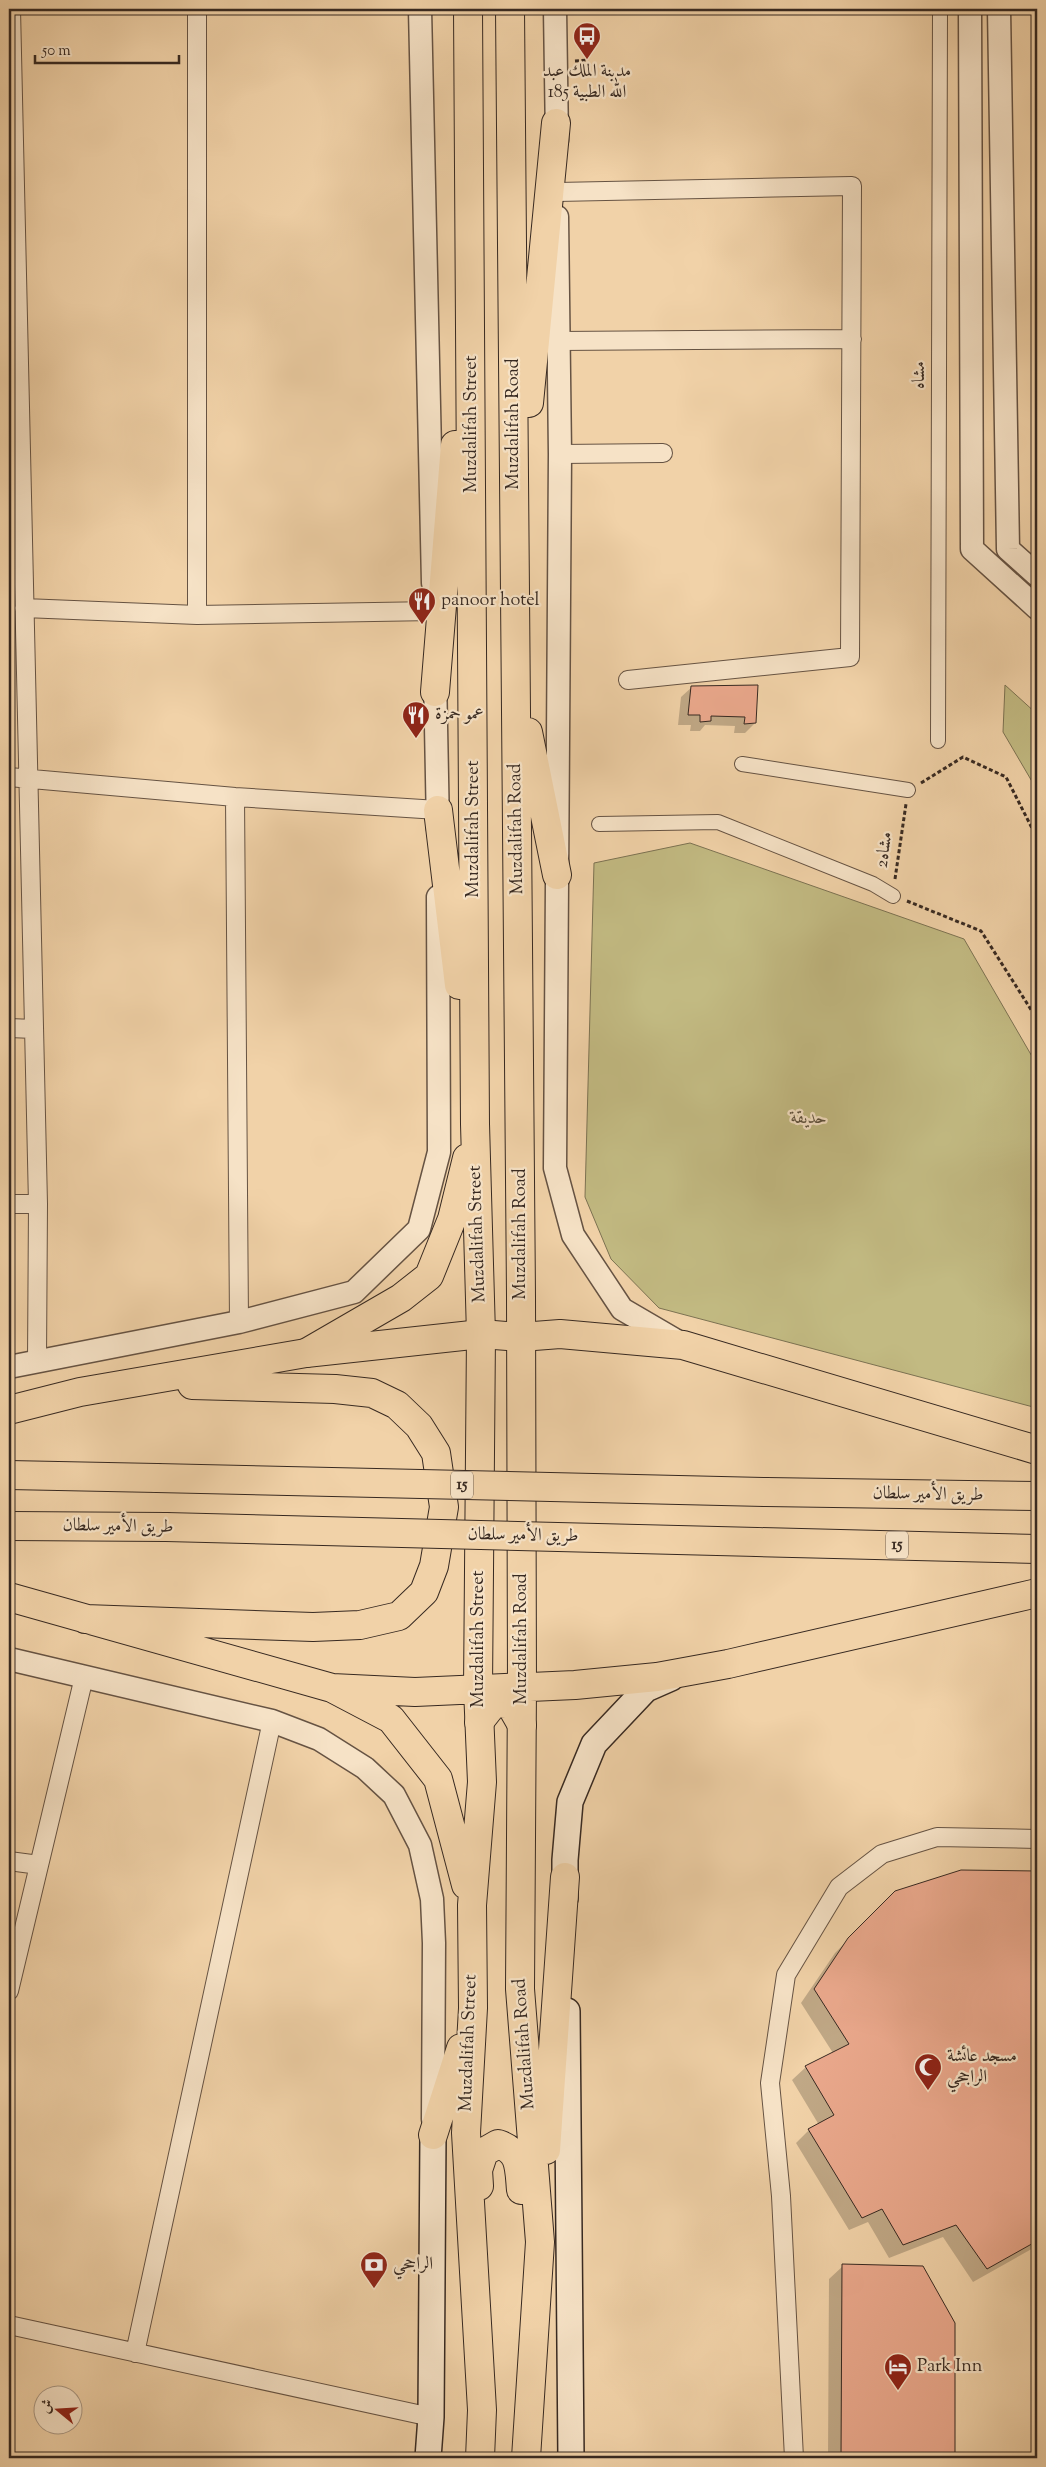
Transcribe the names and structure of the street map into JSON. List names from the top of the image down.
{
  "streets": {
    "highway": [
      "Muzdalifah Street",
      "Muzdalifah Road",
      "15",
      "طريق الأمير سلطان"
    ],
    "street": ["مشاه"],
    "path": ["مشاه2"]
  },
  "parks": ["حديقة"],
  "places": {
    "bus stop": ["مدينة الملك عبد الله الطبية 185"],
    "restaurant": ["panoor hotel", "عمو حمزة"],
    "mosque": ["مسجد عائشة الراجحي"],
    "bank": ["الراجحي"],
    "hotel": ["Park Inn"]
  },
  "scale_bar": "50 m",
  "north": "left"
}
